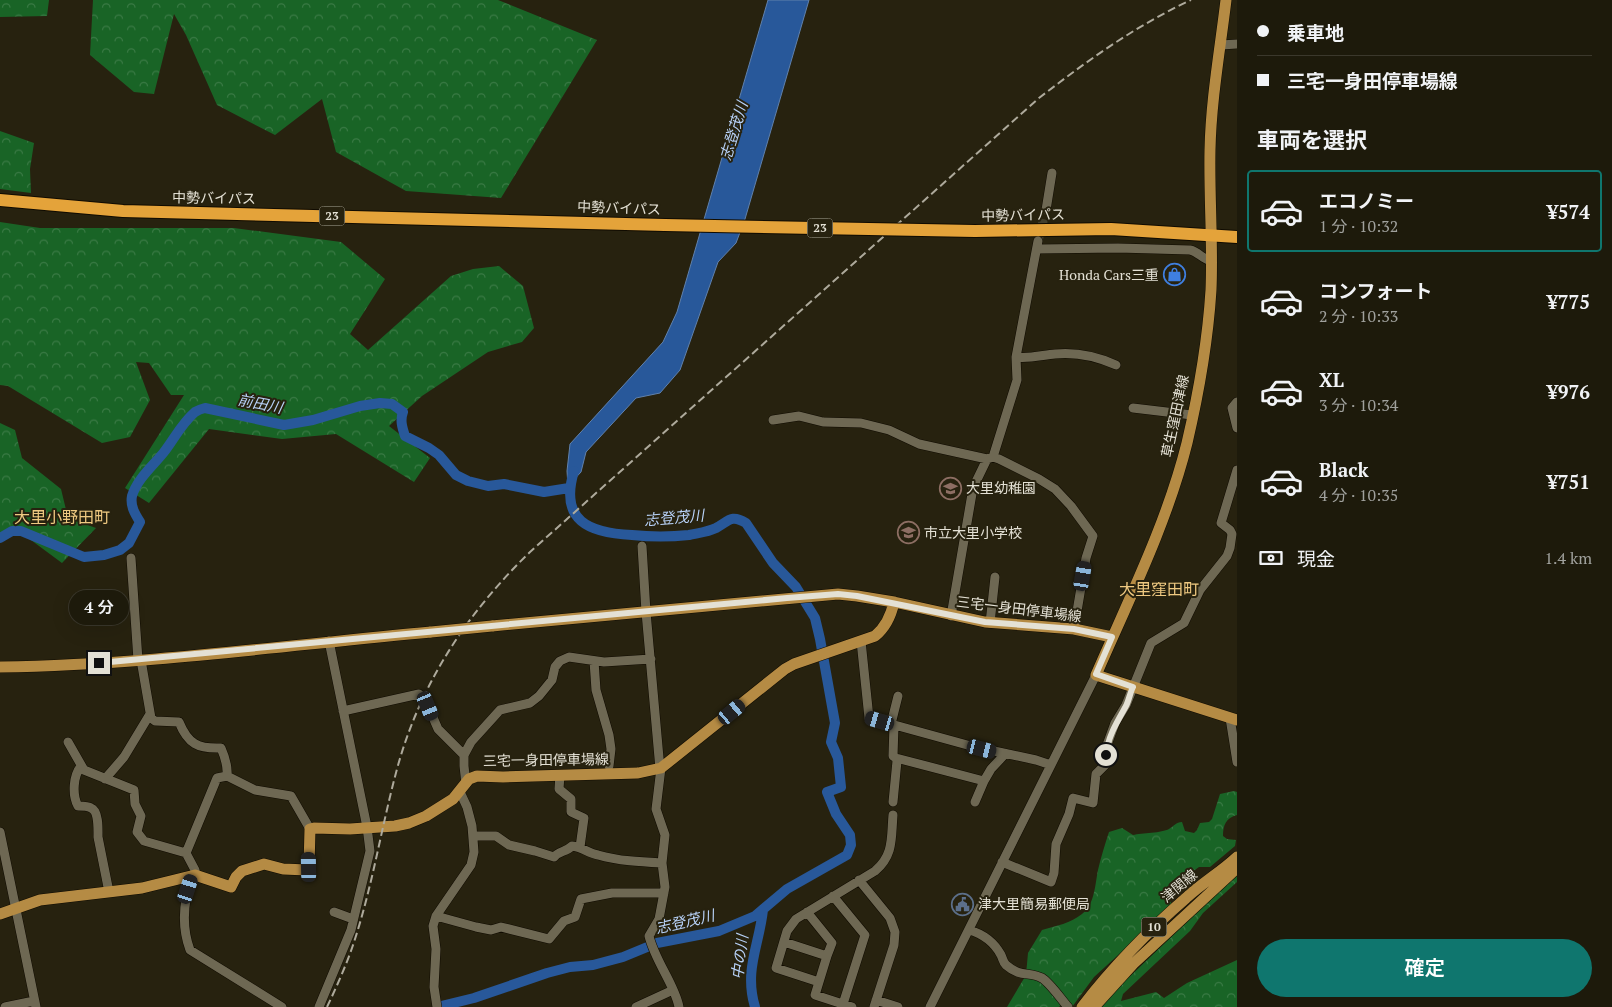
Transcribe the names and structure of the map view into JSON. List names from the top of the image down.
{
  "streets": {
    "highway": ["中勢バイパス", "23"],
    "main road": [
      "草生窪田津線",
      "三宅一身田停車場線",
      "津関線",
      "10"
    ]
  },
  "crossings": [
    ["中勢バイパス", "草生窪田津線"],
    ["草生窪田津線", "三宅一身田停車場線"]
  ],
  "districts": ["大里小野田町", "大里窪田町"],
  "water": ["志登茂川", "前田川", "中の川"],
  "places": {
    "shop": ["Honda Cars三重"],
    "school or university": ["大里幼稚園", "市立大里小学校"],
    "public building": ["津大里簡易郵便局"]
  },
  "page": {
    "banner": ["乗車地", "三宅一身田停車場線"],
    "heading": "車両を選択",
    "list": [
      {
        "name": "エコノミー",
        "note": "1 分 · 10:32",
        "value": "¥574"
      },
      {
        "name": "コンフォート",
        "note": "2 分 · 10:33",
        "value": "¥775"
      },
      {
        "name": "XL",
        "note": "3 分 · 10:34",
        "value": "¥976"
      },
      {
        "name": "Black",
        "note": "4 分 · 10:35",
        "value": "¥751"
      }
    ],
    "pay": ["現金", "1.4 km"],
    "bubble": "4 分",
    "buttons": "確定"
  }
}
